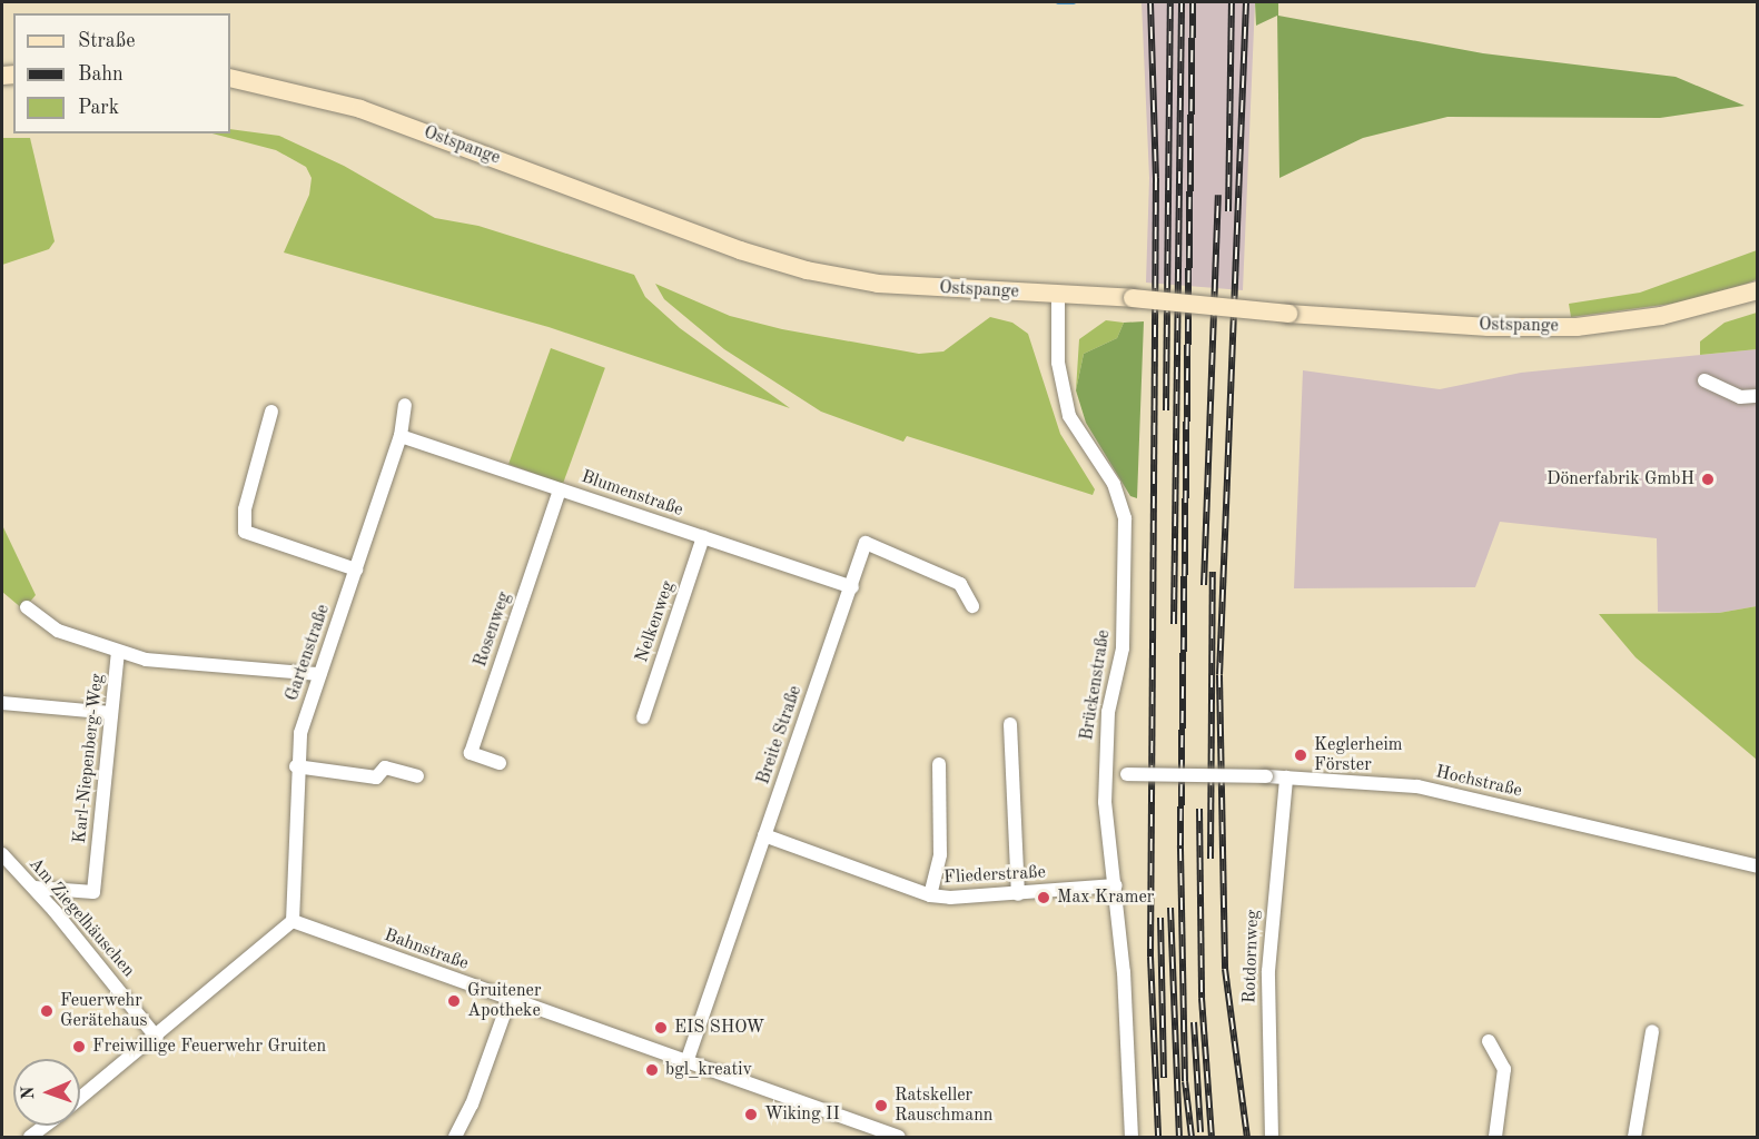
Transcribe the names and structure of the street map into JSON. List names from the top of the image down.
{
  "streets": {
    "main road": ["Ostspange"],
    "street": [
      "Blumenstraße",
      "Nelkenweg",
      "Rosenweg",
      "Gartenstraße",
      "Brückenstraße",
      "Breite Straße",
      "Karl-Niepenberg-Weg",
      "Hochstraße",
      "Fliederstraße",
      "Am Ziegelhäuschen",
      "Bahnstraße",
      "Rotdornweg"
    ]
  },
  "crossings": [
    ["Ostspange", "Brückenstraße"],
    ["Blumenstraße", "Nelkenweg"],
    ["Blumenstraße", "Rosenweg"],
    ["Blumenstraße", "Gartenstraße"],
    ["Blumenstraße", "Breite Straße"],
    ["Gartenstraße", "Karl-Niepenberg-Weg"],
    ["Gartenstraße", "Bahnstraße"],
    ["Brückenstraße", "Hochstraße"],
    ["Brückenstraße", "Fliederstraße"],
    ["Breite Straße", "Fliederstraße"],
    ["Breite Straße", "Bahnstraße"],
    ["Karl-Niepenberg-Weg", "Am Ziegelhäuschen"],
    ["Hochstraße", "Rotdornweg"]
  ],
  "places": [
    "Dönerfabrik GmbH",
    "Keglerheim Förster",
    "Max Kramer",
    "Gruitener Apotheke",
    "Feuerwehr Gerätehaus",
    "EIS SHOW",
    "Freiwillige Feuerwehr Gruiten",
    "bgl_kreativ",
    "Ratskeller Rauschmann",
    "Wiking II"
  ],
  "legend": ["Straße", "Bahn", "Park"],
  "north": "left"
}
